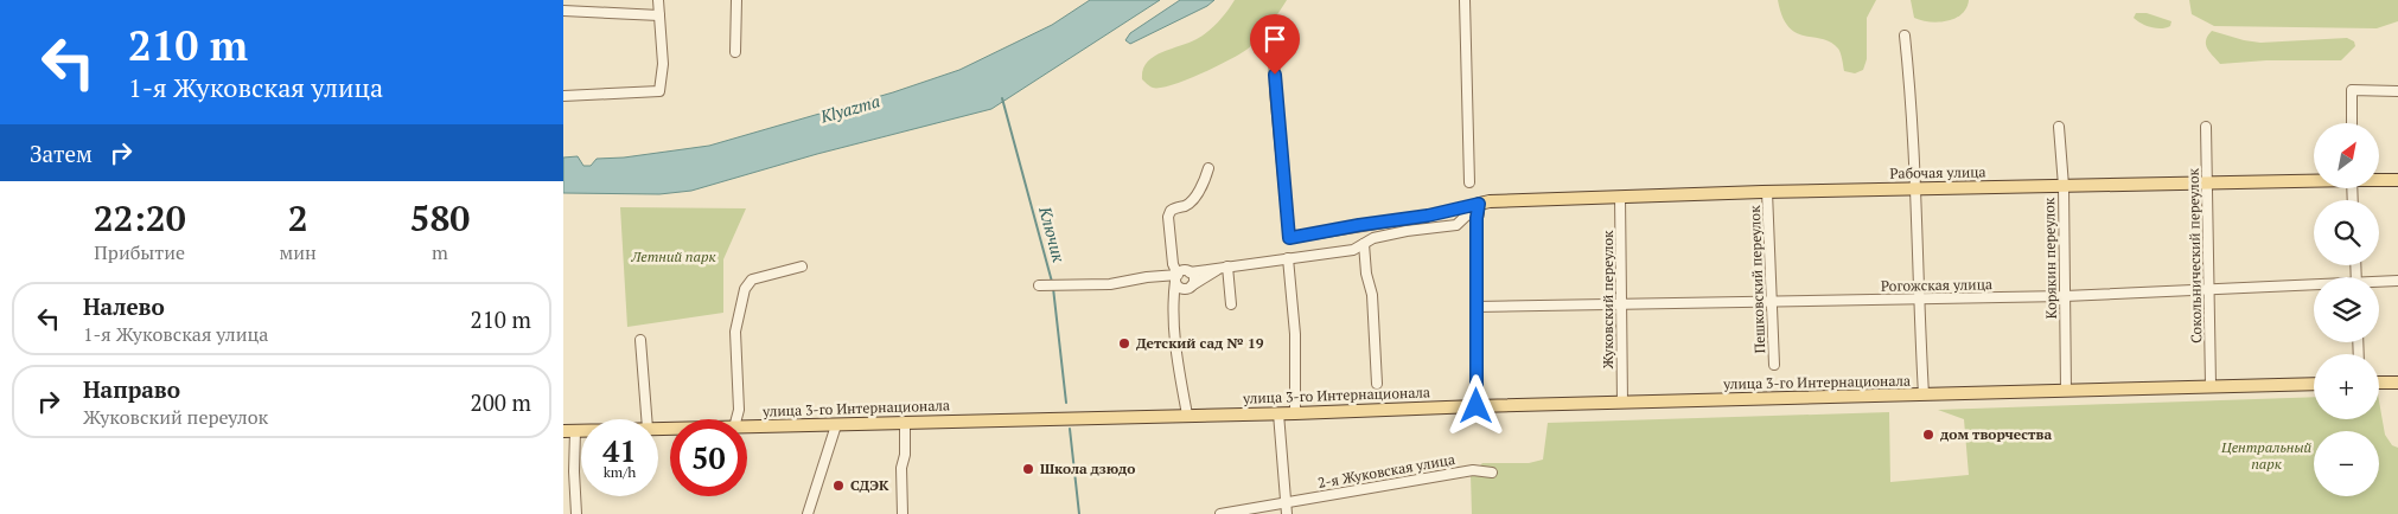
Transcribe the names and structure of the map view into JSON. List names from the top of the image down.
{
  "streets": {
    "main road": ["Рабочая улица", "улица 3-го Интернационала"],
    "street": [
      "Сокольнический переулок",
      "Корякин переулок",
      "Пешковский переулок",
      "Рогожская улица",
      "Жуковский переулок",
      "2-я Жуковская улица"
    ]
  },
  "crossings": [
    ["Рабочая улица", "Сокольнический переулок"],
    ["Рабочая улица", "Корякин переулок"],
    ["Рабочая улица", "Пешковский переулок"],
    ["Рабочая улица", "Жуковский переулок"],
    ["Сокольнический переулок", "Рогожская улица"],
    ["Сокольнический переулок", "улица 3-го Интернационала"],
    ["Корякин переулок", "Рогожская улица"],
    ["Корякин переулок", "улица 3-го Интернационала"],
    ["Пешковский переулок", "Рогожская улица"],
    ["Рогожская улица", "Жуковский переулок"],
    ["Жуковский переулок", "улица 3-го Интернационала"]
  ],
  "water": ["Klyazma", "Ключик"],
  "parks": ["Летний парк", "Центральный парк"],
  "places": [
    "Детский сад № 19",
    "дом творчества",
    "Школа дзюдо",
    "СДЭК"
  ],
  "north": "top right",
  "page": {
    "turn": ["210 m", "1-я Жуковская улица"],
    "map_buttons": ["+", "−"],
    "then": "Затем",
    "eta": [
      "22:20",
      "Прибытие",
      "2",
      "мин",
      "580",
      "m"
    ],
    "list": [
      {
        "name": "Налево",
        "note": "1-я Жуковская улица",
        "value": "210 m"
      },
      {
        "name": "Направо",
        "note": "Жуковский переулок",
        "value": "200 m"
      }
    ],
    "speed": "41 km/h",
    "limit": "50"
  }
}
